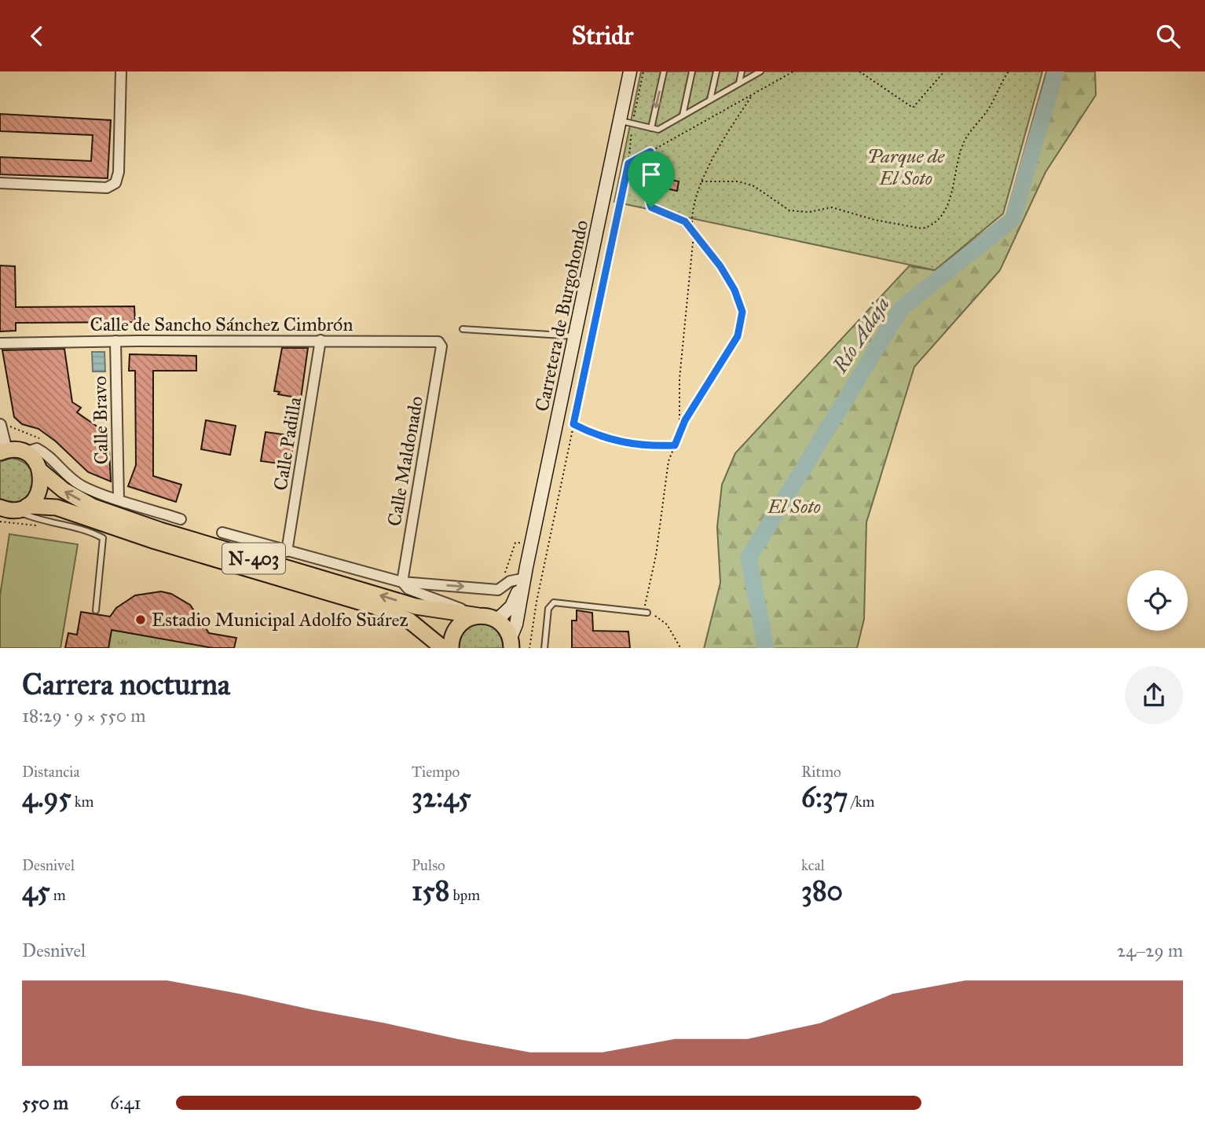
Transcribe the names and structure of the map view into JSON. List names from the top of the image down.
{
  "streets": {
    "highway": ["N-403"],
    "main road": ["Carretera de Burgohondo"],
    "street": [
      "Calle de Sancho Sánchez Cimbrón",
      "Calle Bravo",
      "Calle Padilla",
      "Calle Maldonado"
    ]
  },
  "crossings": [
    ["Carretera de Burgohondo", "N-403"],
    ["Calle de Sancho Sánchez Cimbrón", "Calle Bravo"],
    ["Calle de Sancho Sánchez Cimbrón", "Calle Padilla"],
    ["Calle de Sancho Sánchez Cimbrón", "Calle Maldonado"]
  ],
  "water": ["Río Adaja"],
  "parks": ["Parque de El Soto", "El Soto"],
  "places": ["Estadio Municipal Adolfo Suárez"],
  "page": {
    "header": "Stridr",
    "heading": ["Carrera nocturna", "18:29 · 9 × 550 m"],
    "stats": [
      ["Distancia", "4.95 km"],
      ["Tiempo", "32:45"],
      ["Ritmo", "6:37 /km"],
      ["Desnivel", "45 m"],
      ["Pulso", "158 bpm"],
      ["kcal", "380"]
    ],
    "chart": ["Desnivel", "24–29 m"],
    "list": [
      {
        "name": "550 m",
        "note": "6:41"
      }
    ]
  }
}
